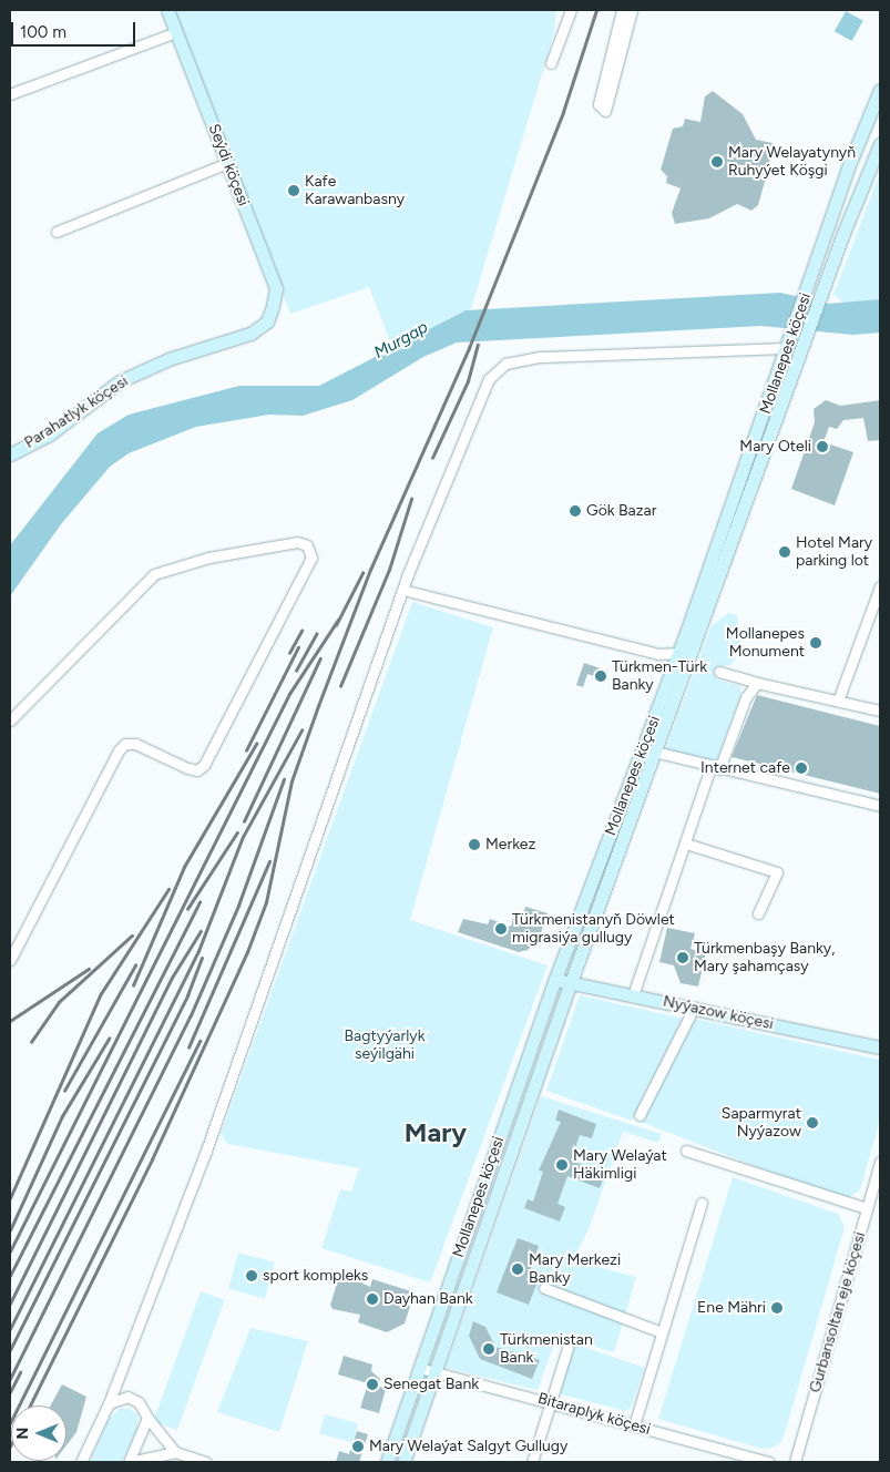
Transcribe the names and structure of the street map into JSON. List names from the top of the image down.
{
  "streets": {
    "street": [
      "Seýdi köçesi",
      "Mollanepes köçesi",
      "Parahatlyk köçesi",
      "Nyýazow köçesi",
      "Gurbansoltan eje köçesi",
      "Bitaraplyk köçesi"
    ]
  },
  "crossings": [
    ["Seýdi köçesi", "Parahatlyk köçesi"],
    ["Mollanepes köçesi", "Nyýazow köçesi"],
    ["Mollanepes köçesi", "Bitaraplyk köçesi"]
  ],
  "districts": ["Mary"],
  "water": ["Murgap"],
  "parks": ["Bagtyýarlyk seýilgähi"],
  "places": [
    "Mary Welayatynyň Ruhyýet Köşgi",
    "Kafe Karawanbasny",
    "Mary Oteli",
    "Gök Bazar",
    "Hotel Mary parking lot",
    "Mollanepes Monument",
    "Türkmen-Türk Banky",
    "Internet cafe",
    "Merkez",
    "Türkmenistanyň Döwlet migrasiýa gullugy",
    "Türkmenbaşy Banky, Mary şahamçasy",
    "Saparmyrat Nyýazow",
    "Mary Welaýat Häkimligi",
    "Mary Merkezi Banky",
    "sport kompleks",
    "Dayhan Bank",
    "Ene Mähri",
    "Türkmenistan Bank",
    "Senegat Bank",
    "Mary Welaýat Salgyt Gullugy"
  ],
  "scale_bar": "100 m",
  "north": "left"
}
